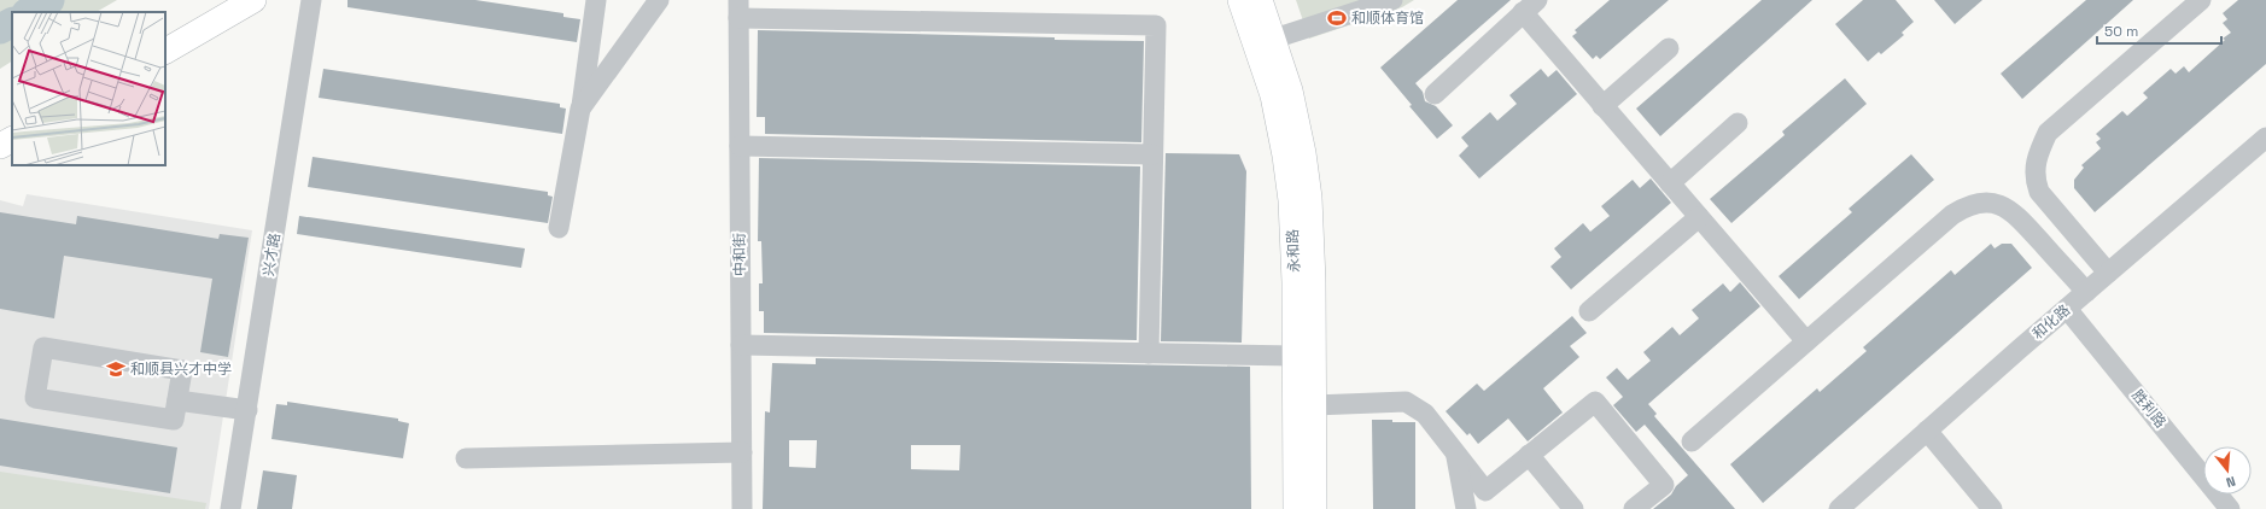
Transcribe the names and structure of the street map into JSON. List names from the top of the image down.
{
  "streets": {
    "main road": ["永和路"],
    "street": [
      "兴才路",
      "中和街",
      "和化路",
      "胜利路"
    ]
  },
  "crossings": [
    ["和化路", "胜利路"]
  ],
  "places": {
    "sports": ["和顺体育馆"],
    "school or university": ["和顺县兴才中学"]
  },
  "scale_bar": "50 m",
  "north": "bottom"
}
